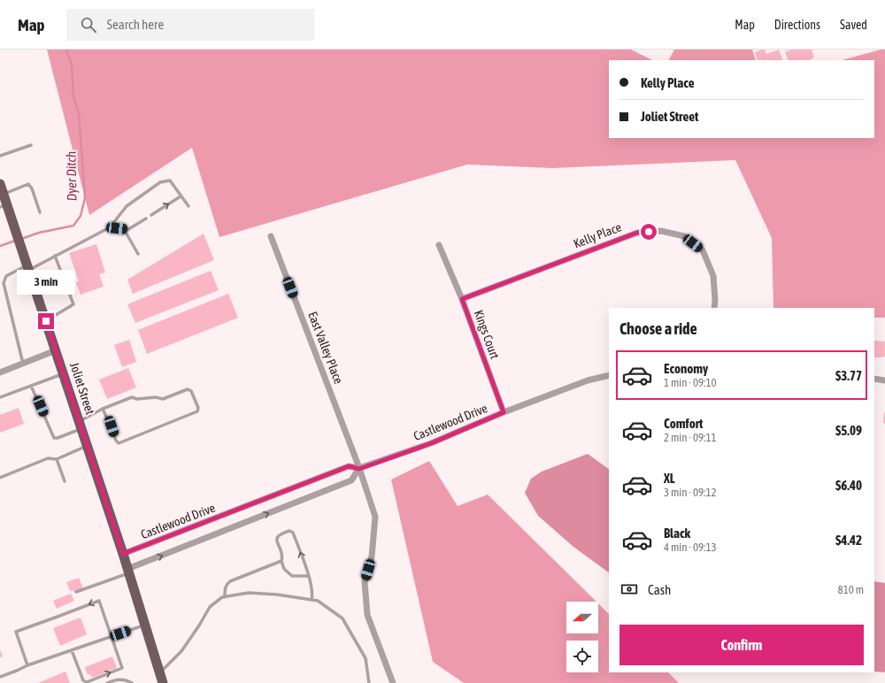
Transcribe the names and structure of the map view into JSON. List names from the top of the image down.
{
  "streets": {
    "main road": ["Joliet Street"],
    "street": [
      "Kelly Place",
      "Kings Court",
      "East Valley Place",
      "Castlewood Drive"
    ]
  },
  "crossings": [
    ["Kelly Place", "Kings Court"],
    ["Kings Court", "Castlewood Drive"],
    ["East Valley Place", "Castlewood Drive"],
    ["Joliet Street", "Castlewood Drive"]
  ],
  "water": ["Dyer Ditch"],
  "north": "left",
  "page": {
    "header": "Map",
    "search": "Search here",
    "nav": ["Map", "Directions", "Saved"],
    "banner": ["Kelly Place", "Joliet Street"],
    "bubble": "3 min",
    "heading": "Choose a ride",
    "list": [
      {
        "name": "Economy",
        "note": "1 min · 09:10",
        "value": "$3.77"
      },
      {
        "name": "Comfort",
        "note": "2 min · 09:11",
        "value": "$5.09"
      },
      {
        "name": "XL",
        "note": "3 min · 09:12",
        "value": "$6.40"
      },
      {
        "name": "Black",
        "note": "4 min · 09:13",
        "value": "$4.42"
      }
    ],
    "pay": ["Cash", "810 m"],
    "buttons": "Confirm"
  }
}
